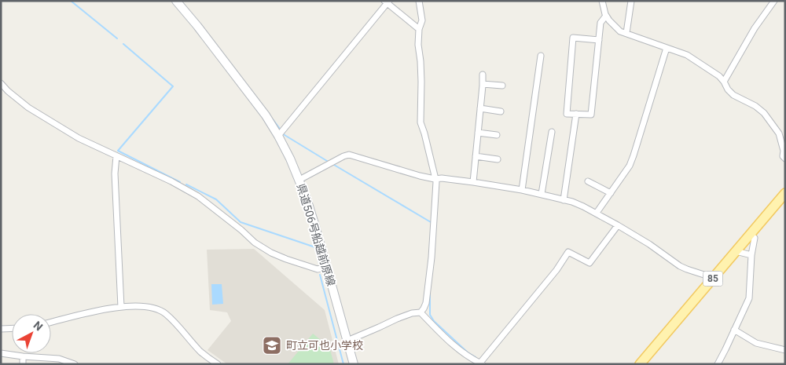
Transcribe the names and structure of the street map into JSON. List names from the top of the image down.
{
  "streets": {
    "main road": ["県道506号船越前原線", "85"]
  },
  "places": {
    "school or university": ["町立可也小学校"]
  },
  "north": "top right"
}
